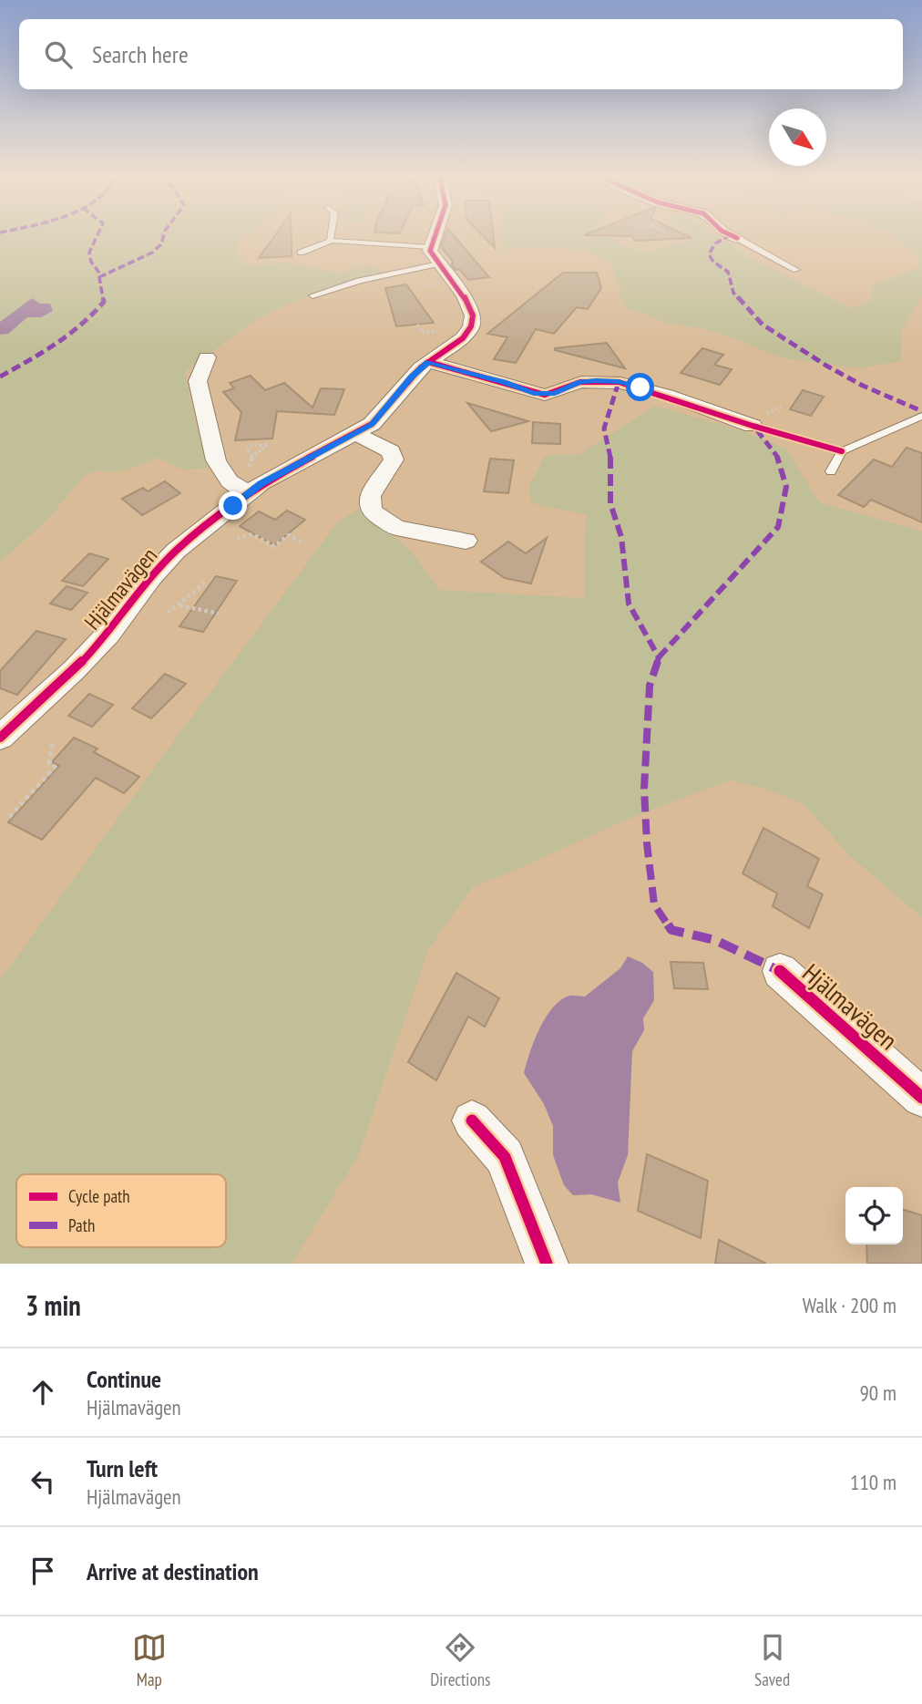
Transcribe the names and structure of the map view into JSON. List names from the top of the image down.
{
  "streets": {
    "street": ["Hjälmavägen"]
  },
  "legend": ["Cycle path", "Path"],
  "north": "bottom right",
  "page": {
    "search": "Search here",
    "heading": ["3 min", "Walk · 200 m"],
    "list": [
      ["Continue", "Hjälmavägen", "90 m"],
      ["Turn left", "Hjälmavägen", "110 m"],
      "Arrive at destination"
    ],
    "nav": ["Map", "Directions", "Saved"]
  }
}
